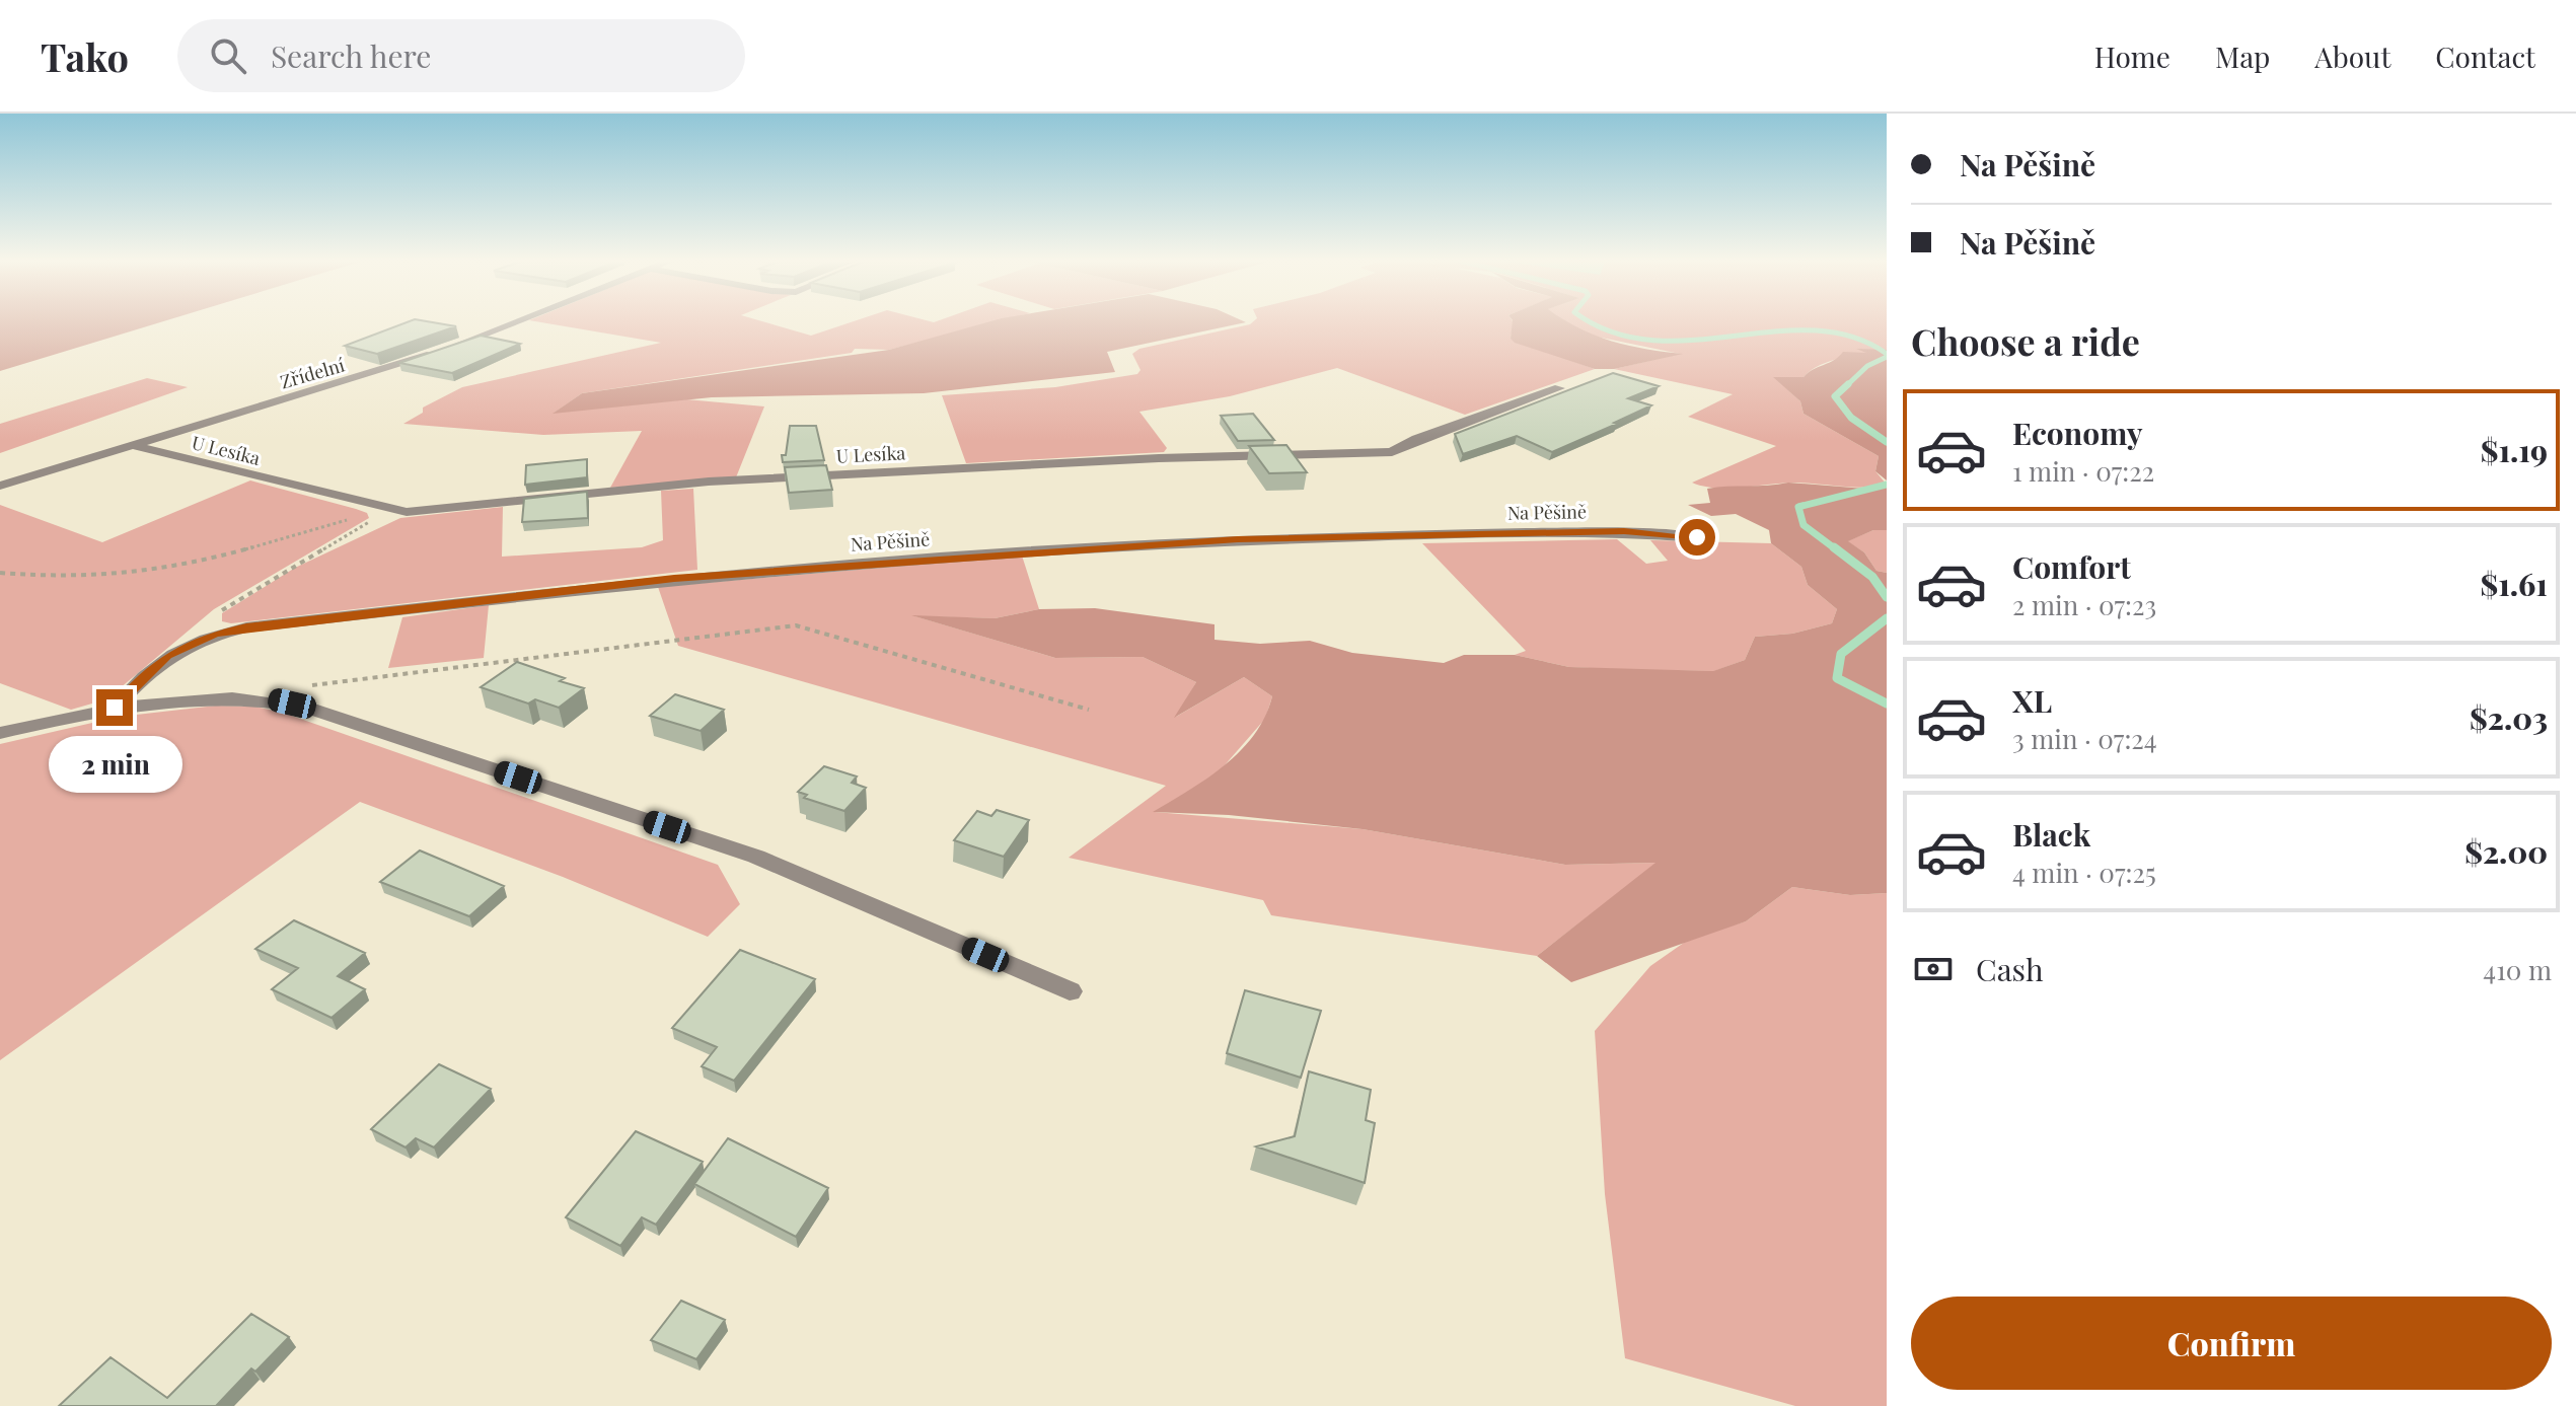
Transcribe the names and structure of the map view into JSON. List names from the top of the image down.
{
  "streets": {
    "street": ["Zřídelní", "U Lesíka", "Na Pěšině"]
  },
  "crossings": [
    ["Zřídelní", "U Lesíka"]
  ],
  "page": {
    "header": "Tako",
    "search": "Search here",
    "nav": [
      "Home",
      "Map",
      "About",
      "Contact"
    ],
    "banner": ["Na Pěšině", "Na Pěšině"],
    "heading": "Choose a ride",
    "list": [
      {
        "name": "Economy",
        "note": "1 min · 07:22",
        "value": "$1.19"
      },
      {
        "name": "Comfort",
        "note": "2 min · 07:23",
        "value": "$1.61"
      },
      {
        "name": "XL",
        "note": "3 min · 07:24",
        "value": "$2.03"
      },
      {
        "name": "Black",
        "note": "4 min · 07:25",
        "value": "$2.00"
      }
    ],
    "bubble": "2 min",
    "pay": ["Cash", "410 m"],
    "buttons": "Confirm"
  }
}
